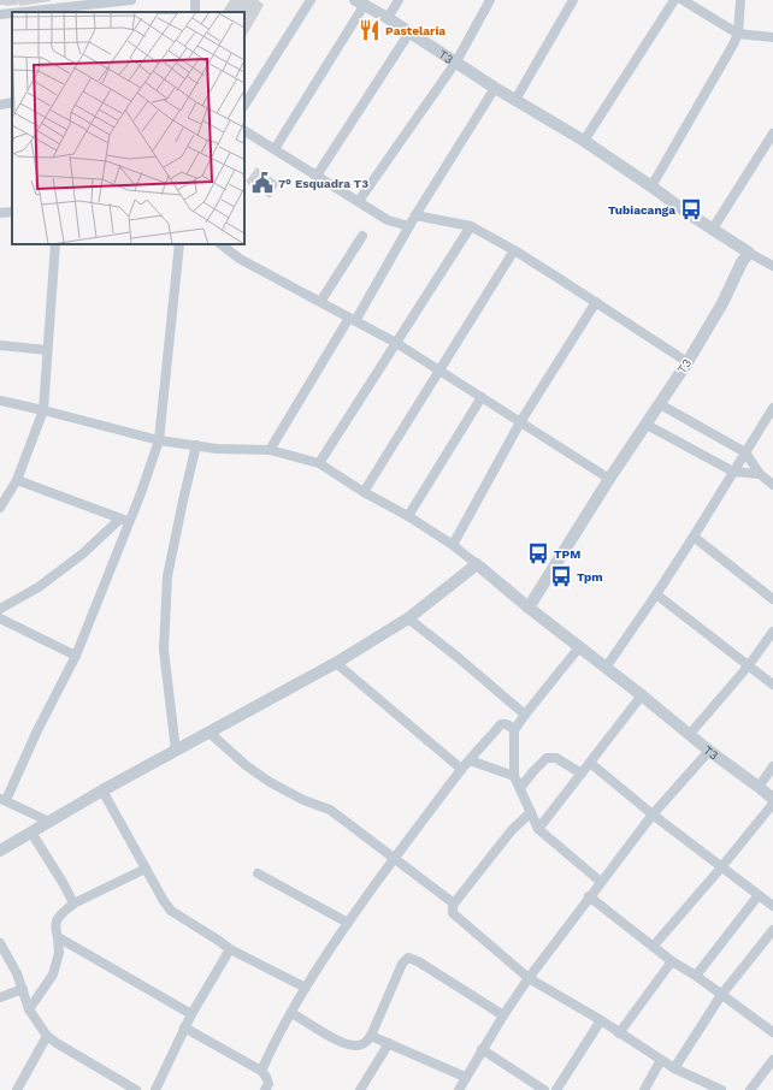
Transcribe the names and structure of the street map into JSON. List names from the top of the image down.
{
  "streets": {
    "street": ["T3"]
  },
  "places": {
    "restaurant": ["Pastelaria"],
    "public building": ["7° Esquadra T3"],
    "bus stop": ["Tubiacanga", "TPM", "Tpm"]
  }
}
